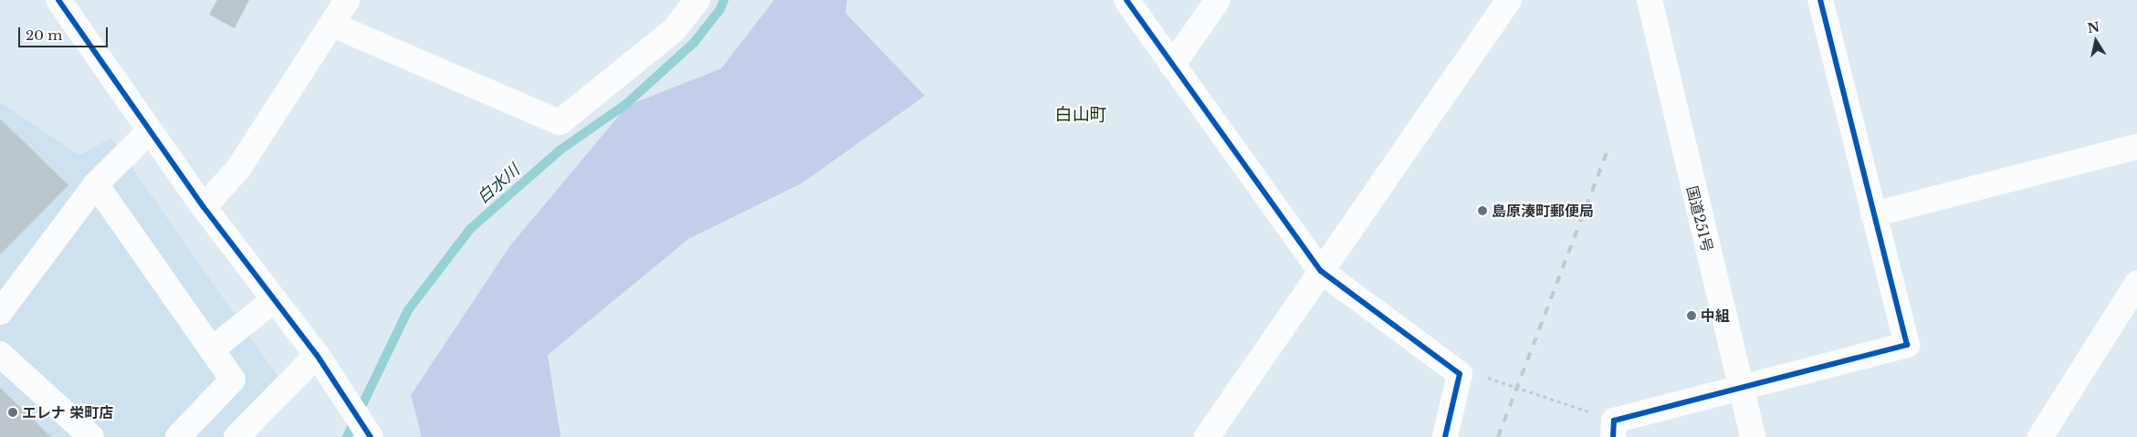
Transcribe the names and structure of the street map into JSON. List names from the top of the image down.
{
  "streets": {
    "main road": ["国道251号"]
  },
  "districts": ["白山町"],
  "water": ["白水川"],
  "places": ["島原湊町郵便局", "中組", "エレナ 栄町店"],
  "scale_bar": "20 m",
  "north": "top"
}
